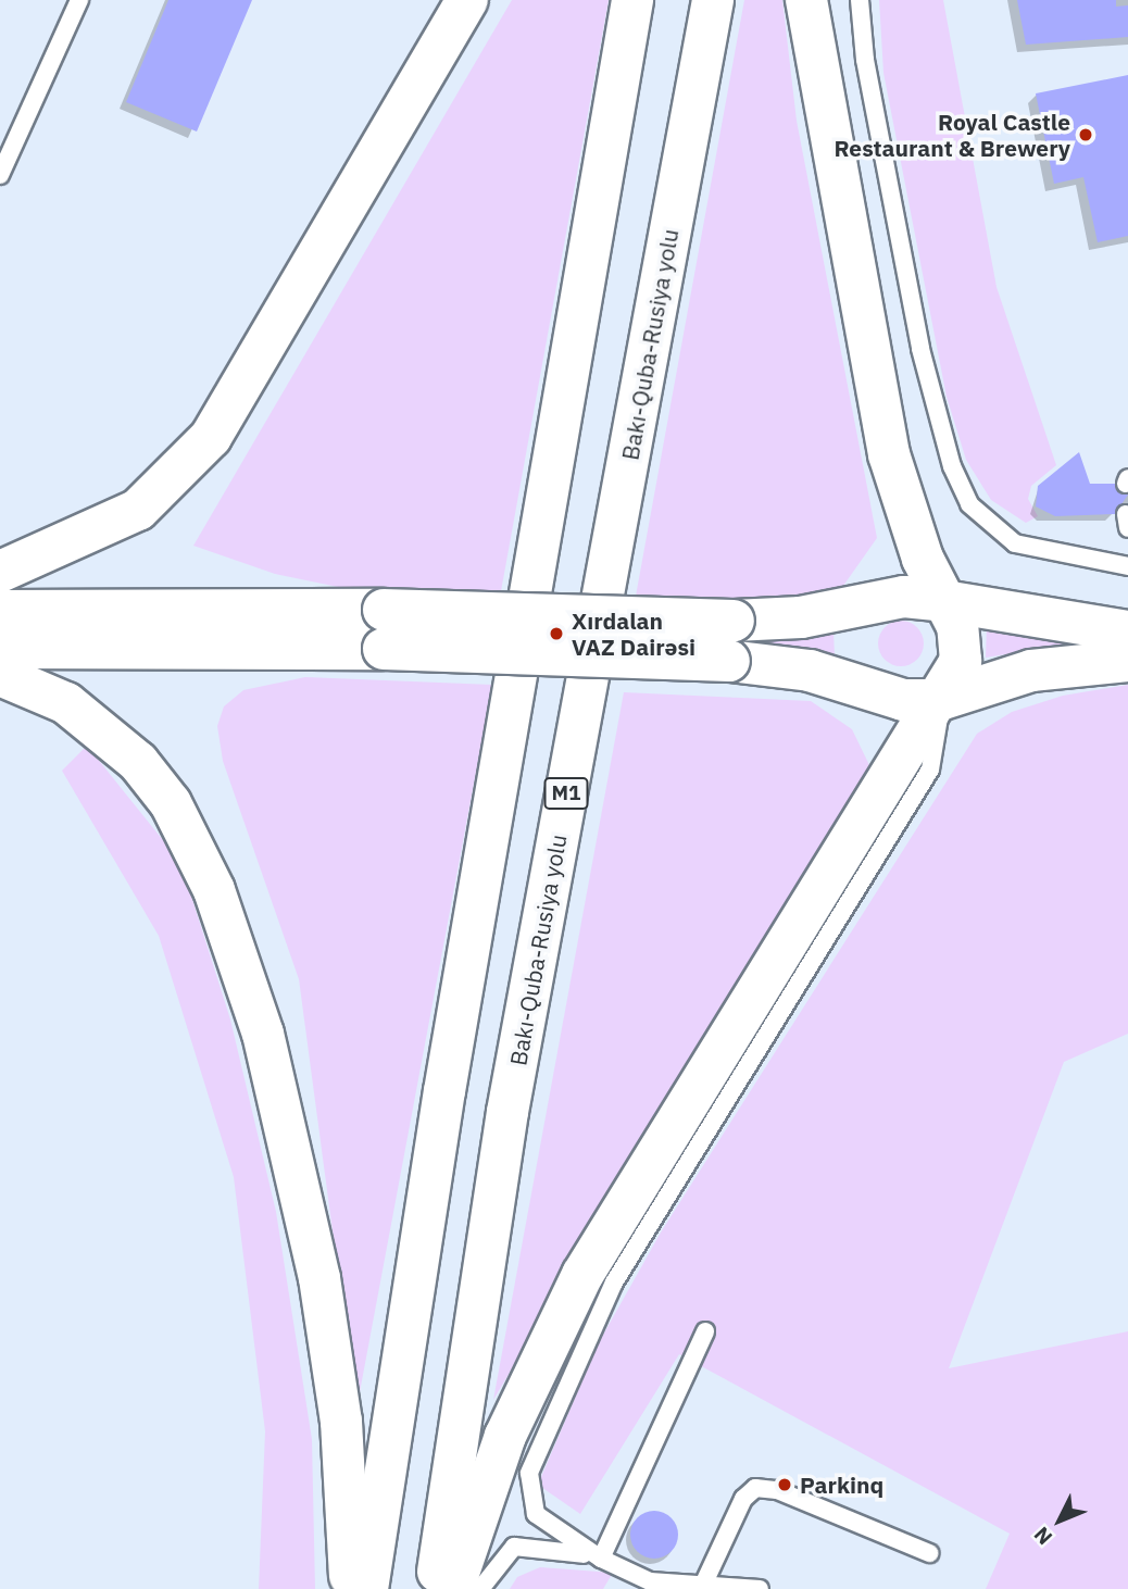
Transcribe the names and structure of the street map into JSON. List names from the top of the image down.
{
  "streets": {
    "main road": ["Bakı-Quba-Rusiya yolu", "M1"]
  },
  "places": ["Royal Castle Restaurant & Brewery", "Xırdalan VAZ Dairəsi", "Parkinq"],
  "north": "bottom left"
}
